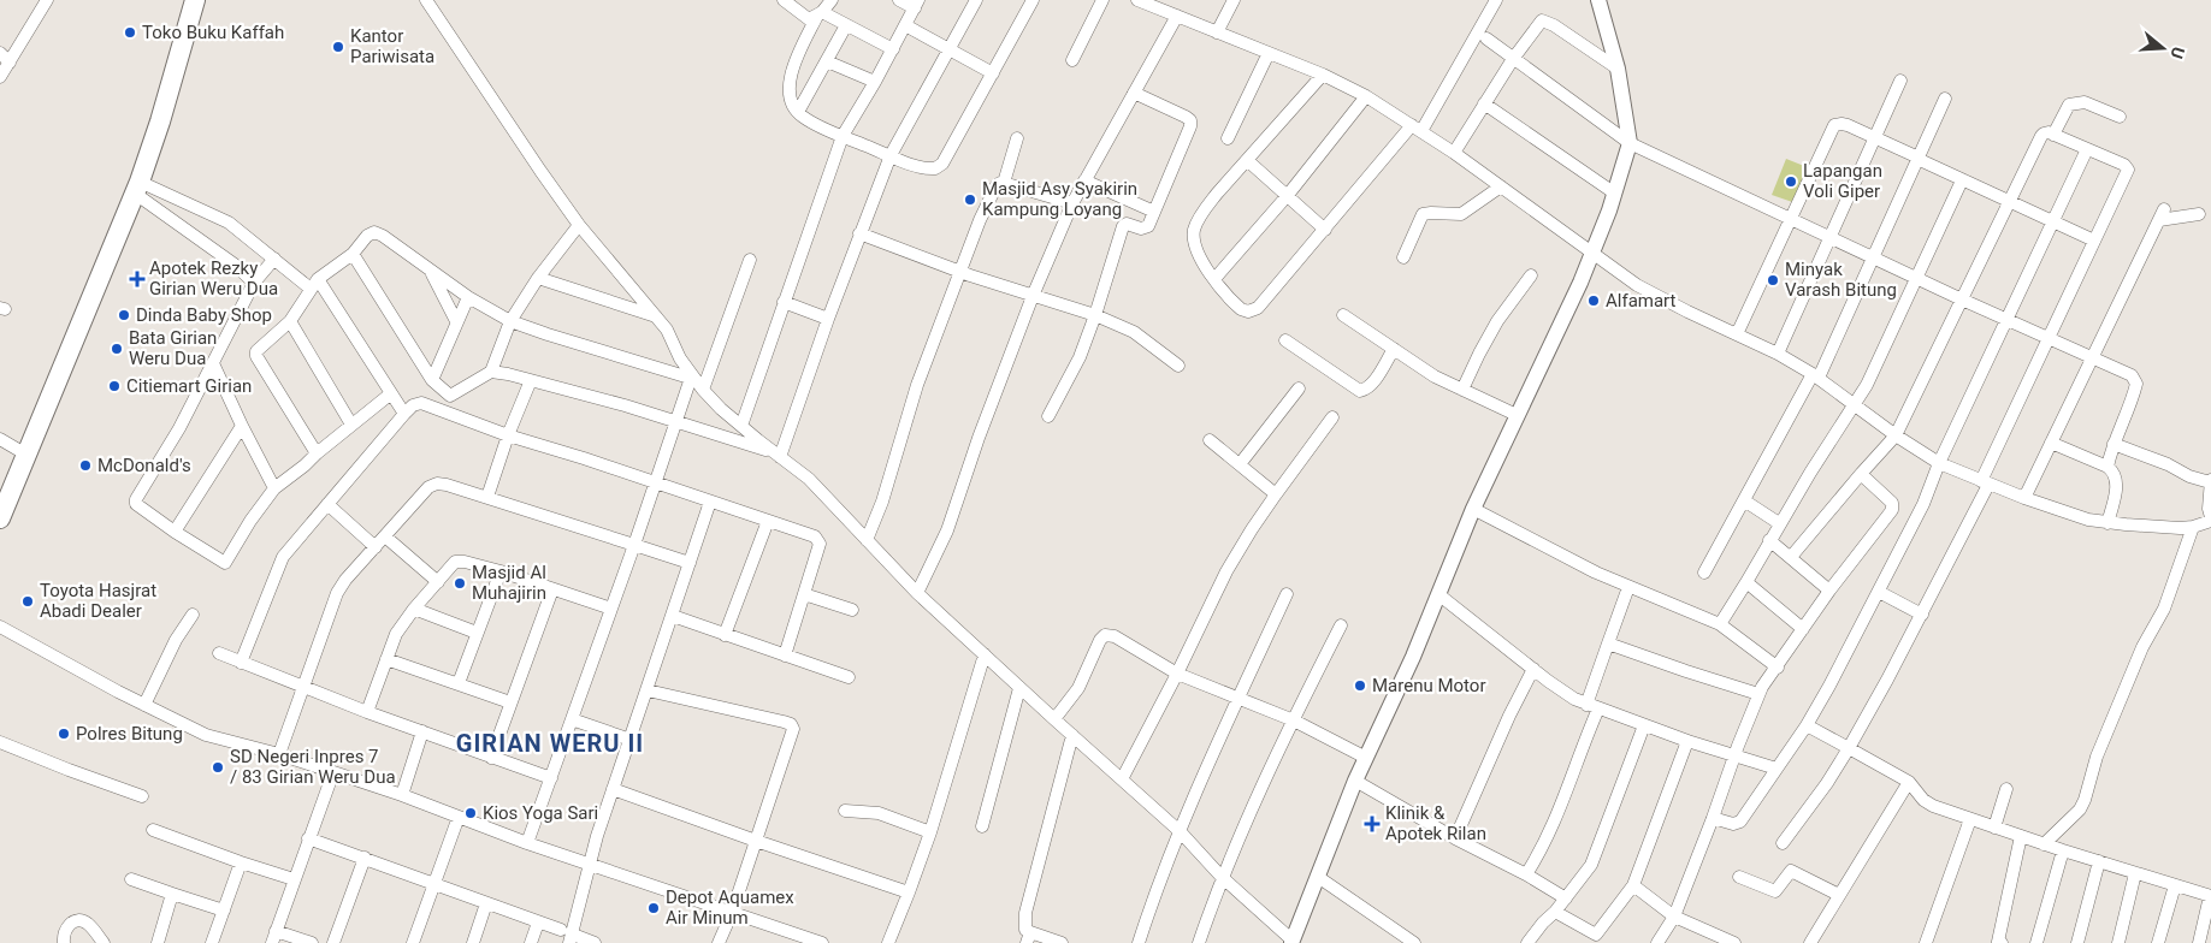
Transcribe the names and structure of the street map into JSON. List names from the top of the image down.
{
  "districts": ["GIRIAN WERU II"],
  "places": {
    "other": [
      "Toko Buku Kaffah",
      "Kantor Pariwisata",
      "Lapangan Voli Giper",
      "Masjid Asy Syakirin Kampung Loyang",
      "Minyak Varash Bitung",
      "Alfamart",
      "Dinda Baby Shop",
      "Bata Girian Weru Dua",
      "Citiemart Girian",
      "McDonald's",
      "Masjid Al Muhajirin",
      "Toyota Hasjrat Abadi Dealer",
      "Marenu Motor",
      "Polres Bitung",
      "SD Negeri Inpres 7 / 83 Girian Weru Dua",
      "Kios Yoga Sari",
      "Depot Aquamex Air Minum"
    ],
    "health": ["Apotek Rezky Girian Weru Dua", "Klinik & Apotek Rilan"]
  },
  "north": "right"
}
